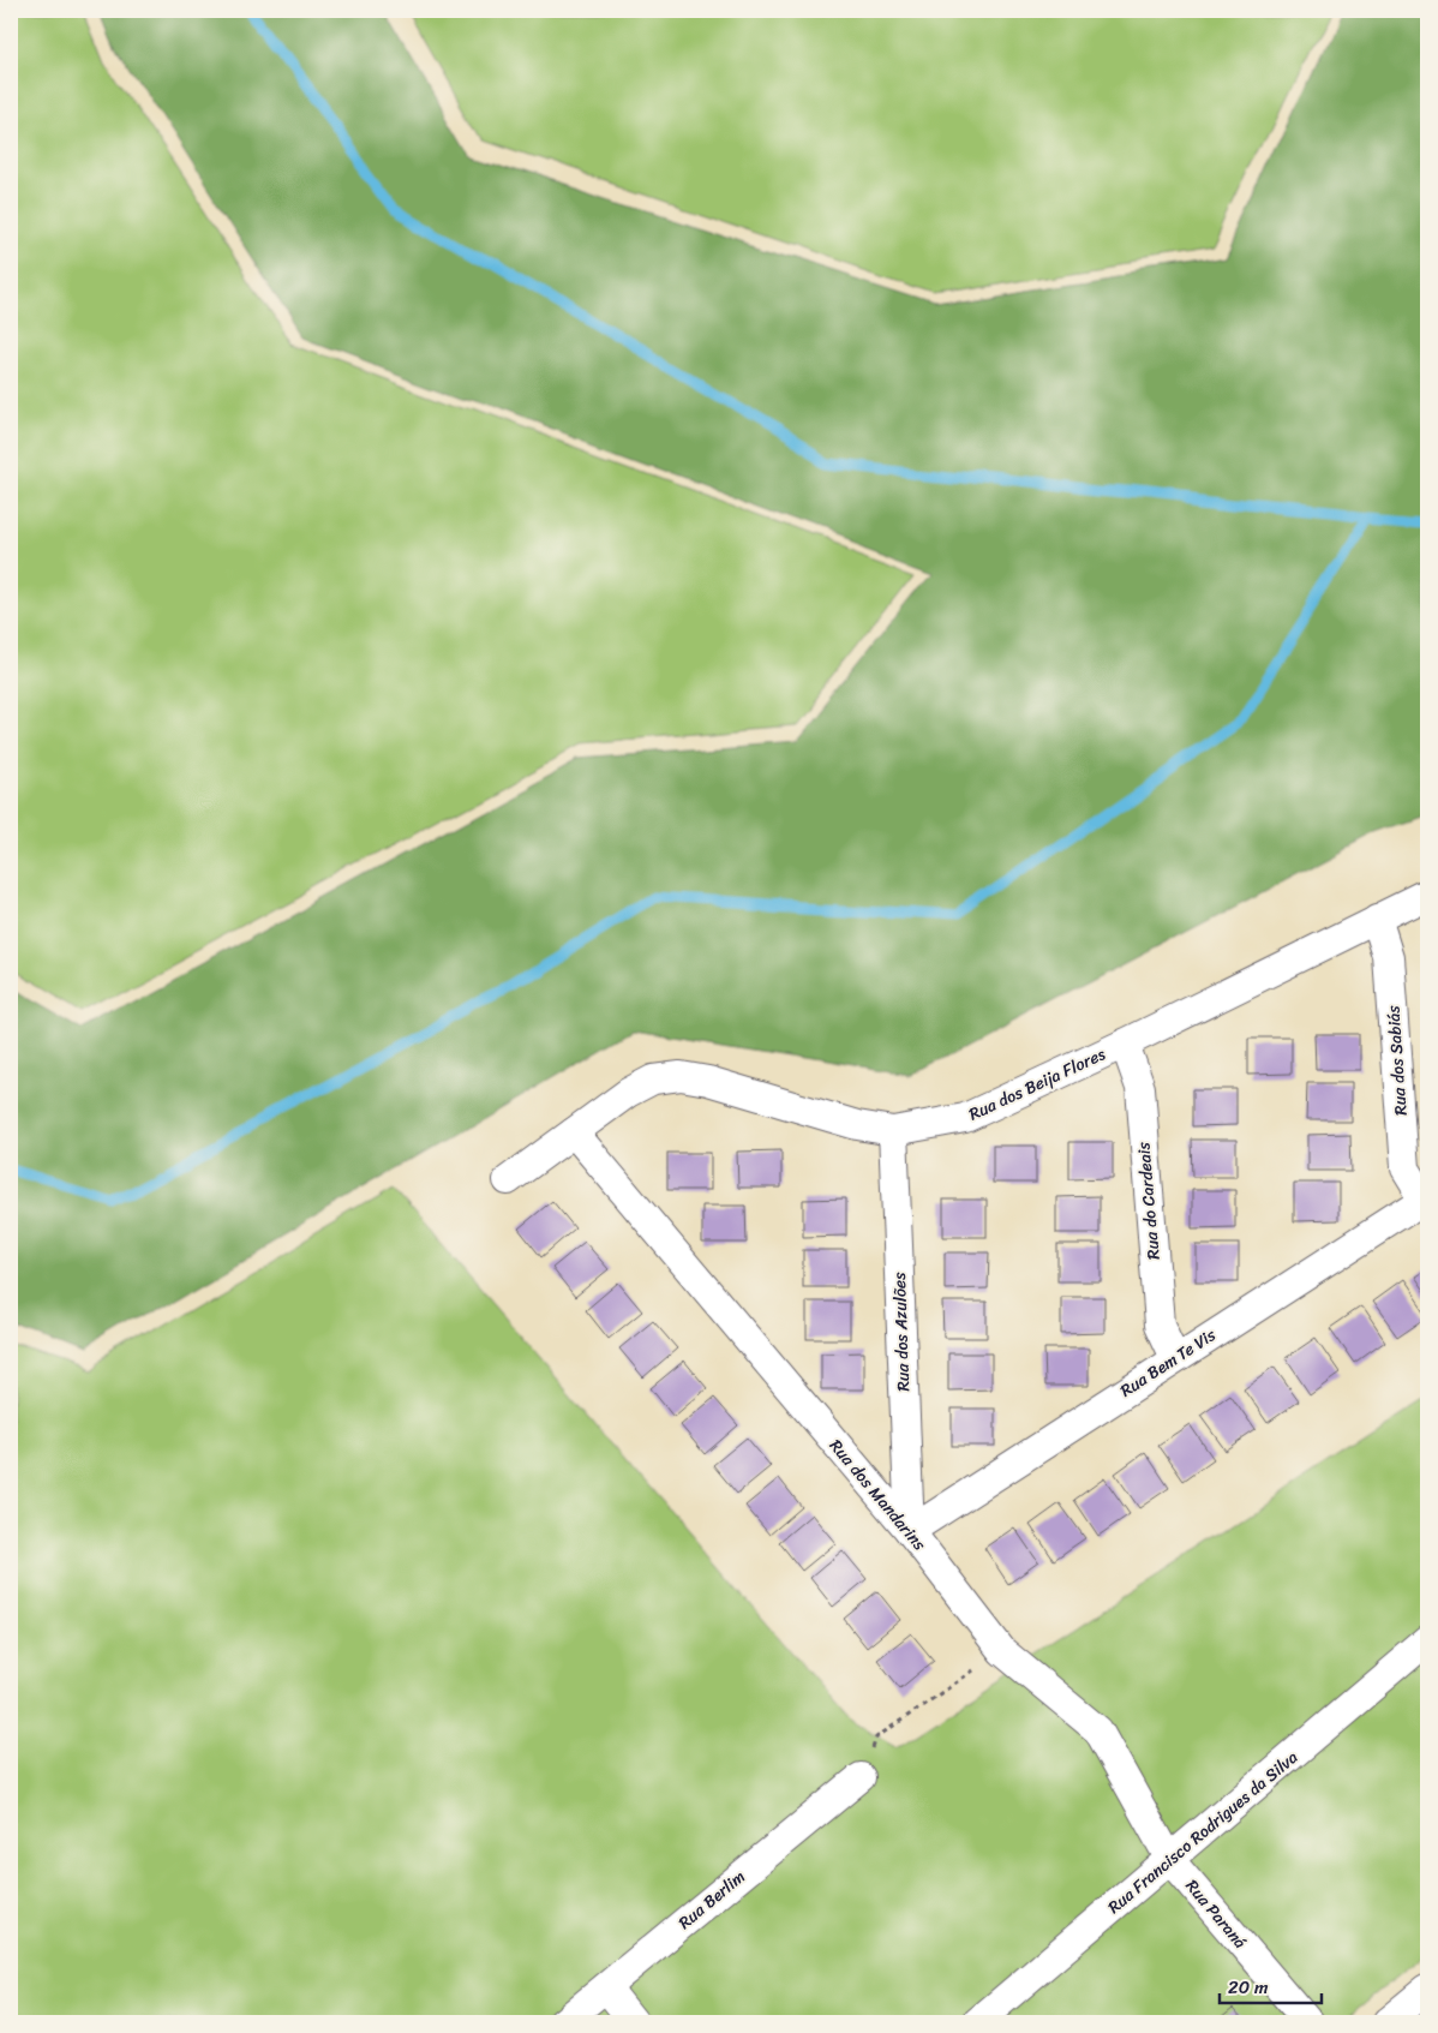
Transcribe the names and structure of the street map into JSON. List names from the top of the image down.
{
  "streets": {
    "street": [
      "Rua dos Sabiás",
      "Rua dos Beija Flores",
      "Rua do Cardeais",
      "Rua dos Azulões",
      "Rua Bem Te Vis",
      "Rua dos Mandarins",
      "Rua Francisco Rodrigues da Silva",
      "Rua Berlim",
      "Rua Paraná"
    ]
  },
  "crossings": [
    ["Rua dos Sabiás", "Rua dos Beija Flores"],
    ["Rua dos Sabiás", "Rua Bem Te Vis"],
    ["Rua dos Beija Flores", "Rua do Cardeais"],
    ["Rua dos Beija Flores", "Rua dos Azulões"],
    ["Rua dos Beija Flores", "Rua dos Mandarins"],
    ["Rua do Cardeais", "Rua Bem Te Vis"],
    ["Rua dos Azulões", "Rua Bem Te Vis"],
    ["Rua dos Azulões", "Rua dos Mandarins"],
    ["Rua Bem Te Vis", "Rua dos Mandarins"],
    ["Rua dos Mandarins", "Rua Francisco Rodrigues da Silva"],
    ["Rua dos Mandarins", "Rua Paraná"],
    ["Rua Francisco Rodrigues da Silva", "Rua Paraná"]
  ],
  "scale_bar": "20 m"
}
